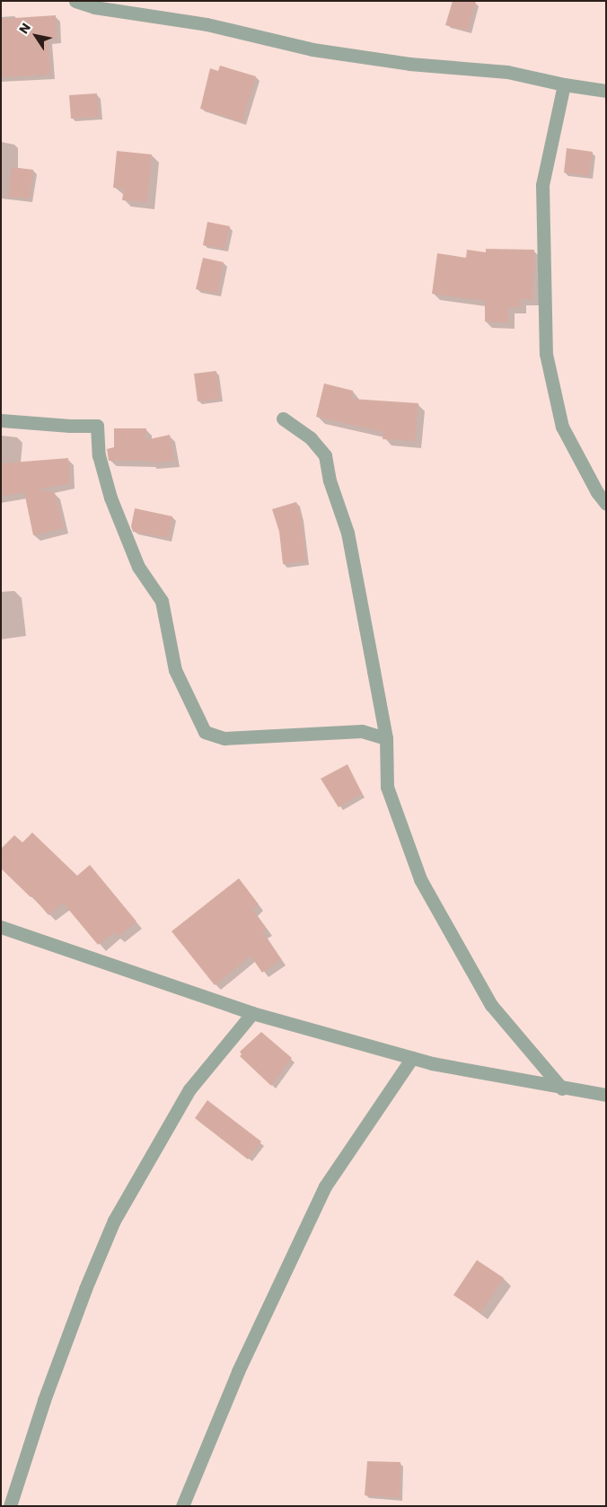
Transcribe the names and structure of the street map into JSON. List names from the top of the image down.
{
  "north": "top left"
}
